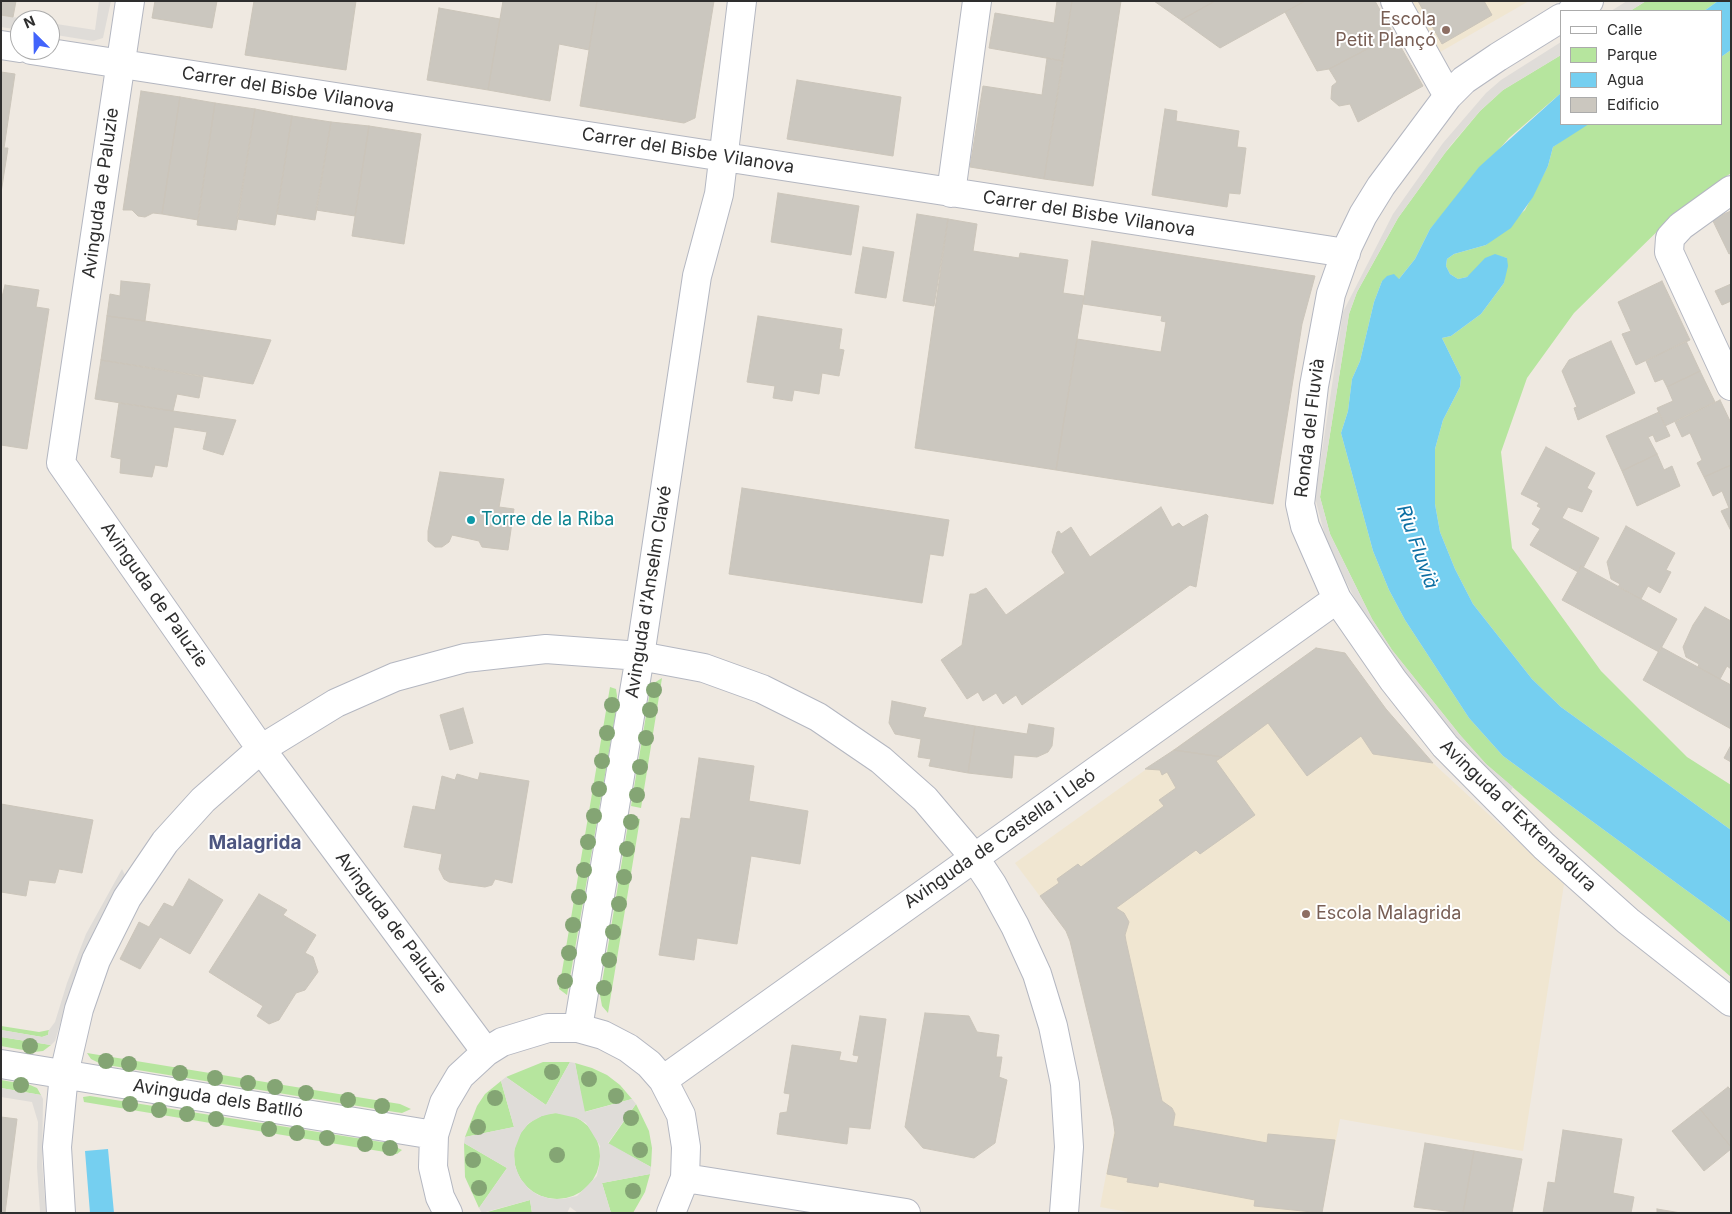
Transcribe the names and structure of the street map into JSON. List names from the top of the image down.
{
  "streets": {
    "street": [
      "Carrer del Bisbe Vilanova",
      "Avinguda de Paluzie",
      "Ronda del Fluvià",
      "Avinguda d'Anselm Clavé",
      "Avinguda d'Extremadura",
      "Avinguda de Castella i Lleó",
      "Avinguda dels Batlló"
    ]
  },
  "crossings": [
    ["Carrer del Bisbe Vilanova", "Avinguda de Paluzie"],
    ["Carrer del Bisbe Vilanova", "Ronda del Fluvià"],
    ["Carrer del Bisbe Vilanova", "Avinguda d'Anselm Clavé"],
    ["Ronda del Fluvià", "Avinguda d'Extremadura"],
    ["Ronda del Fluvià", "Avinguda de Castella i Lleó"],
    ["Avinguda d'Extremadura", "Avinguda de Castella i Lleó"]
  ],
  "districts": ["Malagrida"],
  "water": ["Riu Fluvià"],
  "places": ["Escola Petit Plançó", "Torre de la Riba", "Escola Malagrida"],
  "legend": [
    "Calle",
    "Parque",
    "Agua",
    "Edificio"
  ],
  "north": "top left"
}
